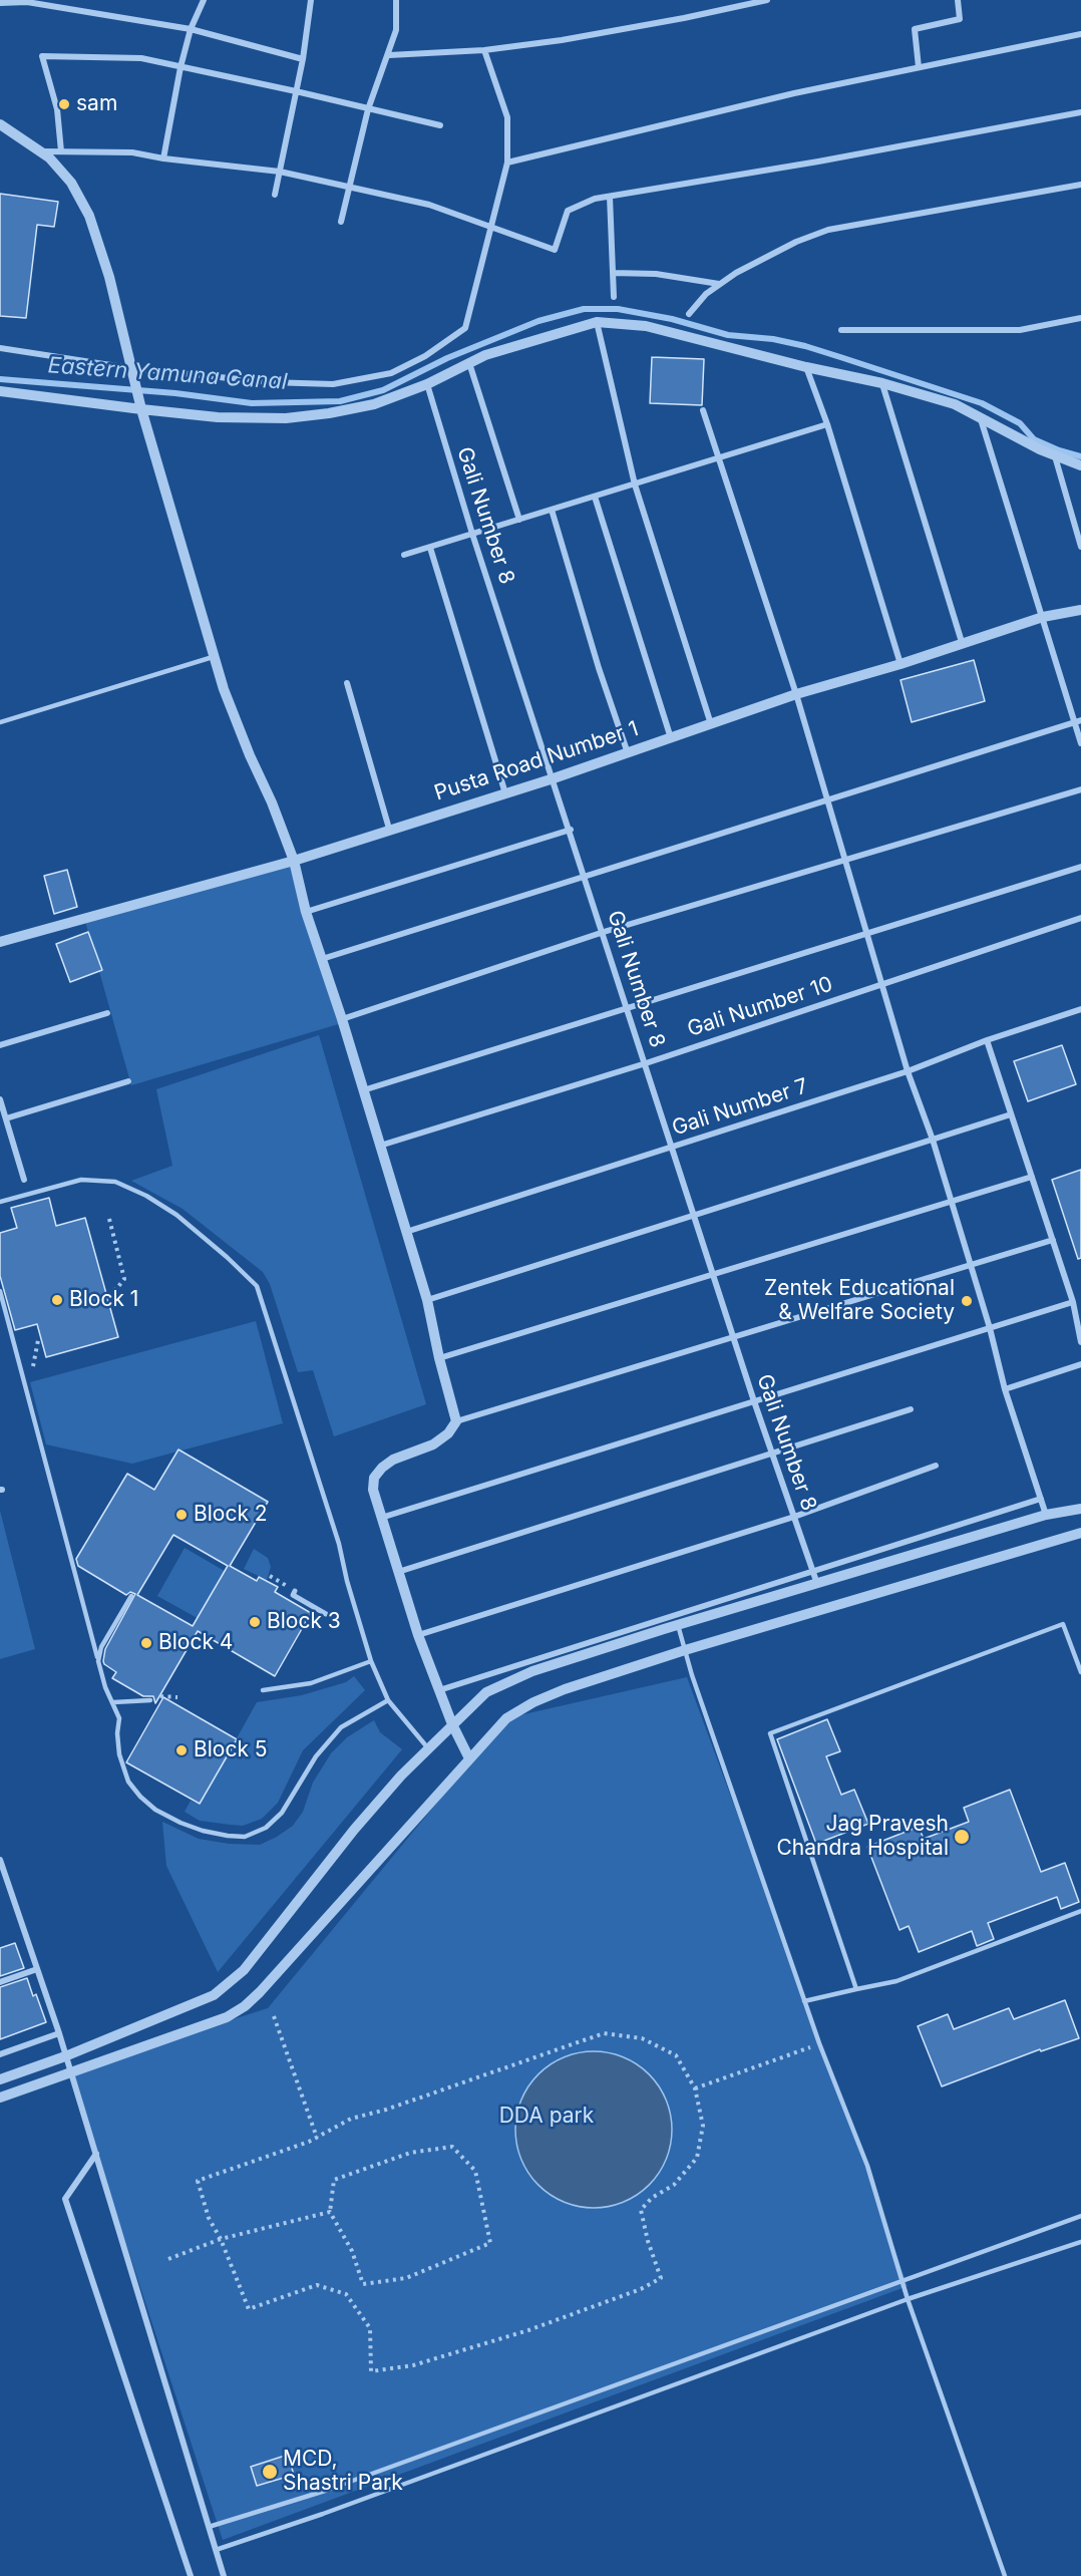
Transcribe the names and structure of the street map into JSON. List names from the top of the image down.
{
  "streets": {
    "street": [
      "Gali Number 8",
      "Pusta Road Number 1",
      "Gali Number 10",
      "Gali Number 7"
    ]
  },
  "crossings": [
    ["Gali Number 8", "Pusta Road Number 1"],
    ["Gali Number 8", "Gali Number 10"],
    ["Gali Number 8", "Gali Number 7"]
  ],
  "water": ["Eastern Yamuna Canal"],
  "parks": ["DDA park"],
  "places": [
    "sam",
    "Block 1",
    "Zentek Educational & Welfare Society",
    "Block 2",
    "Block 3",
    "Block 4",
    "Block 5",
    "Jag Pravesh Chandra Hospital",
    "MCD, Shastri Park"
  ]
}
